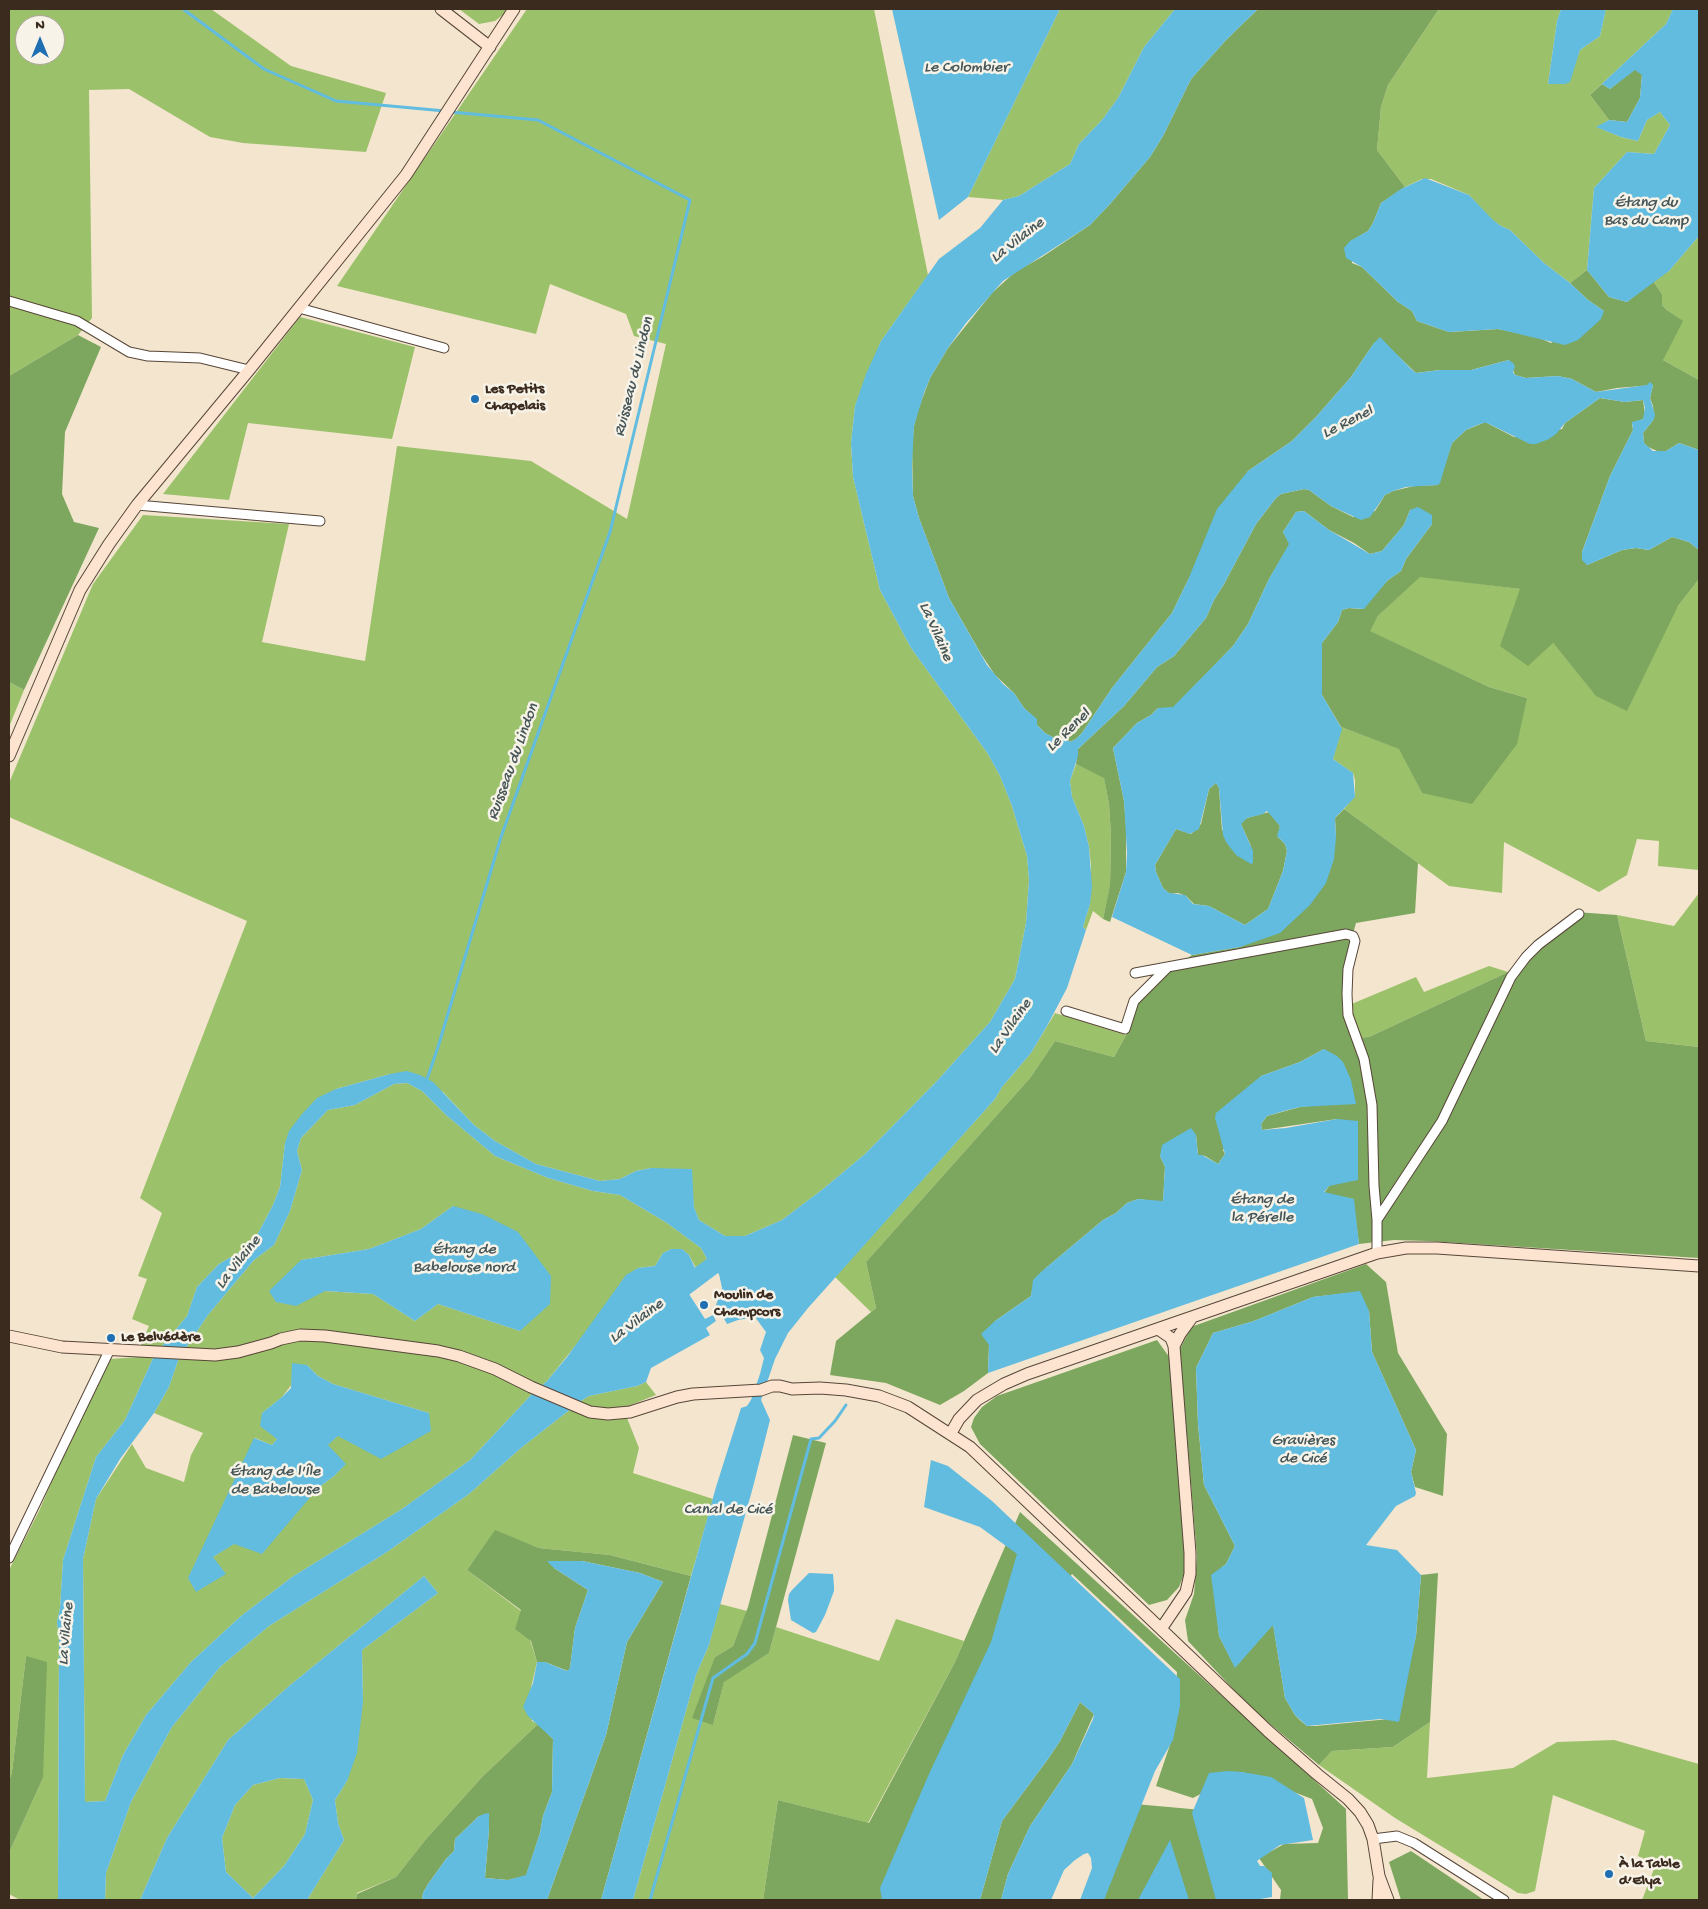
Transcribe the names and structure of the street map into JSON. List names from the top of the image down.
{
  "water": [
    "Le Colombier",
    "Étang du Bas du Camp",
    "La Vilaine",
    "Ruisseau du Lindon",
    "Le Renel",
    "Étang de la Pérelle",
    "Étang de Babelouse nord",
    "Gravières de Cicé",
    "Étang de l'Île de Babelouse",
    "Canal de Cicé"
  ],
  "places": [
    "Les Petits Chapelais",
    "Moulin de Champcors",
    "Le Belvédère",
    "À la Table d’Elya"
  ],
  "north": "top"
}
